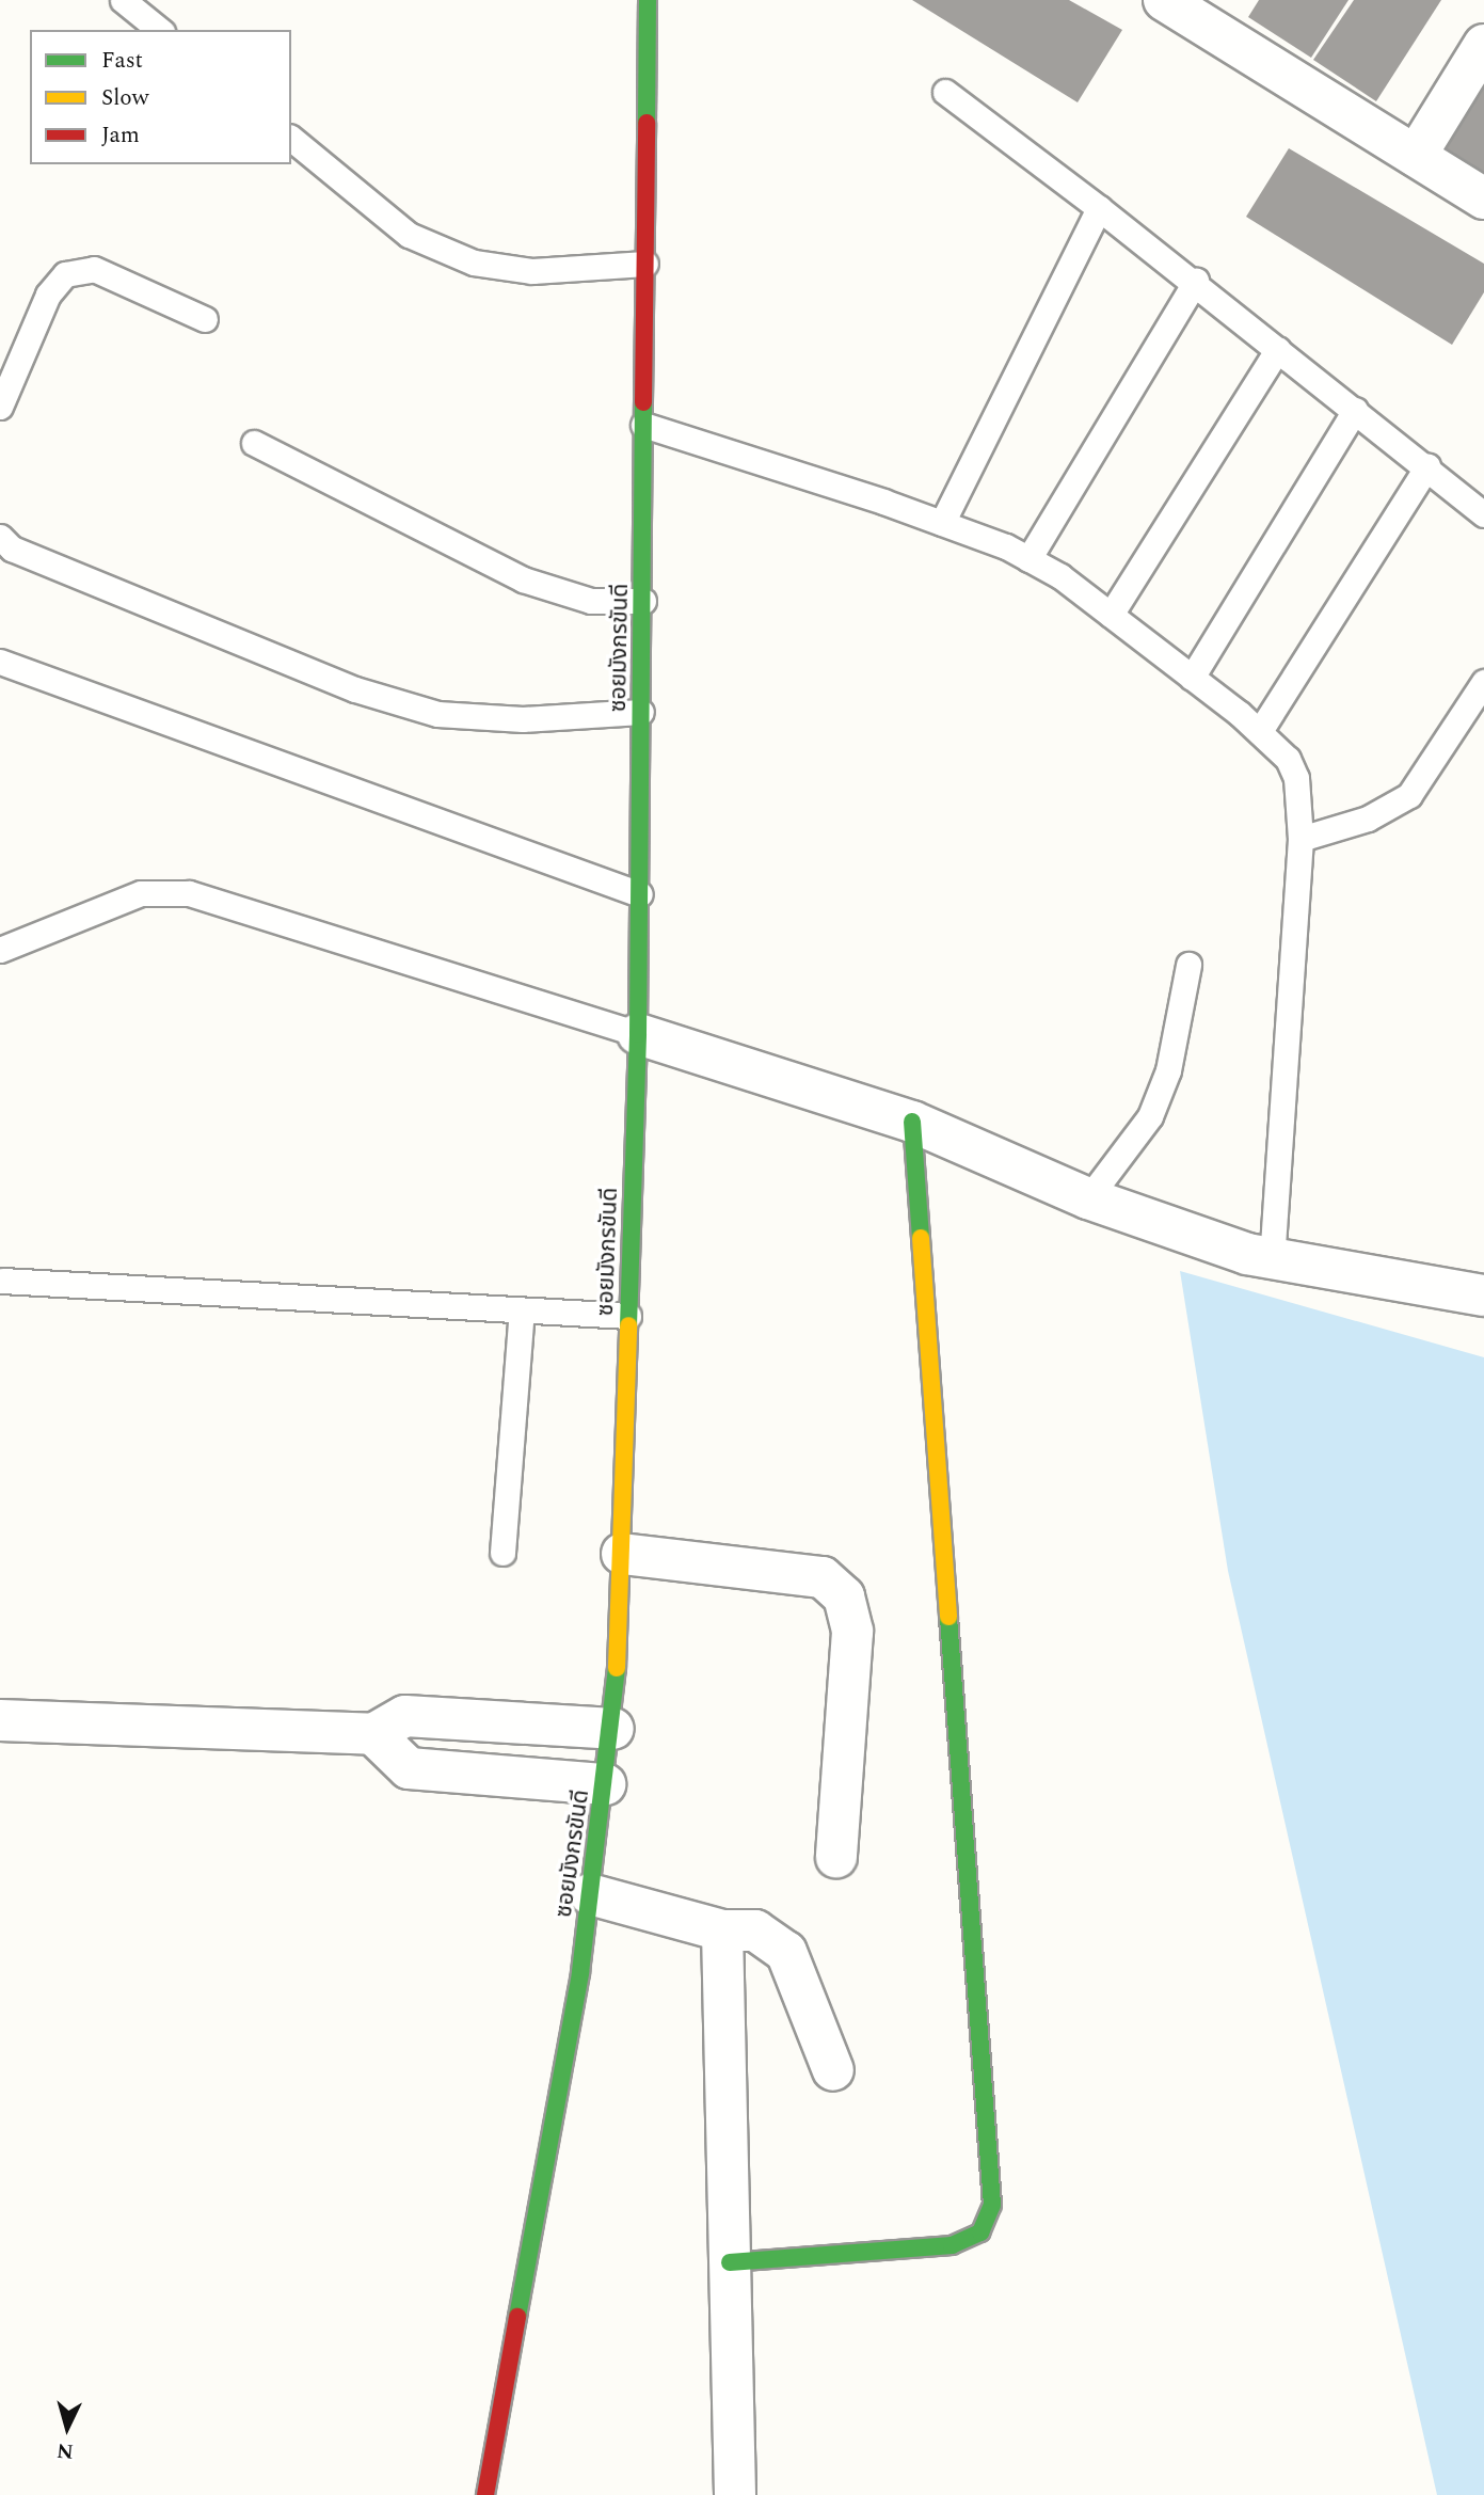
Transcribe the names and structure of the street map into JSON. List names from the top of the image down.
{
  "streets": {
    "street": ["ซอยมังกรขันดี"]
  },
  "legend": ["Fast", "Slow", "Jam"],
  "north": "bottom"
}
